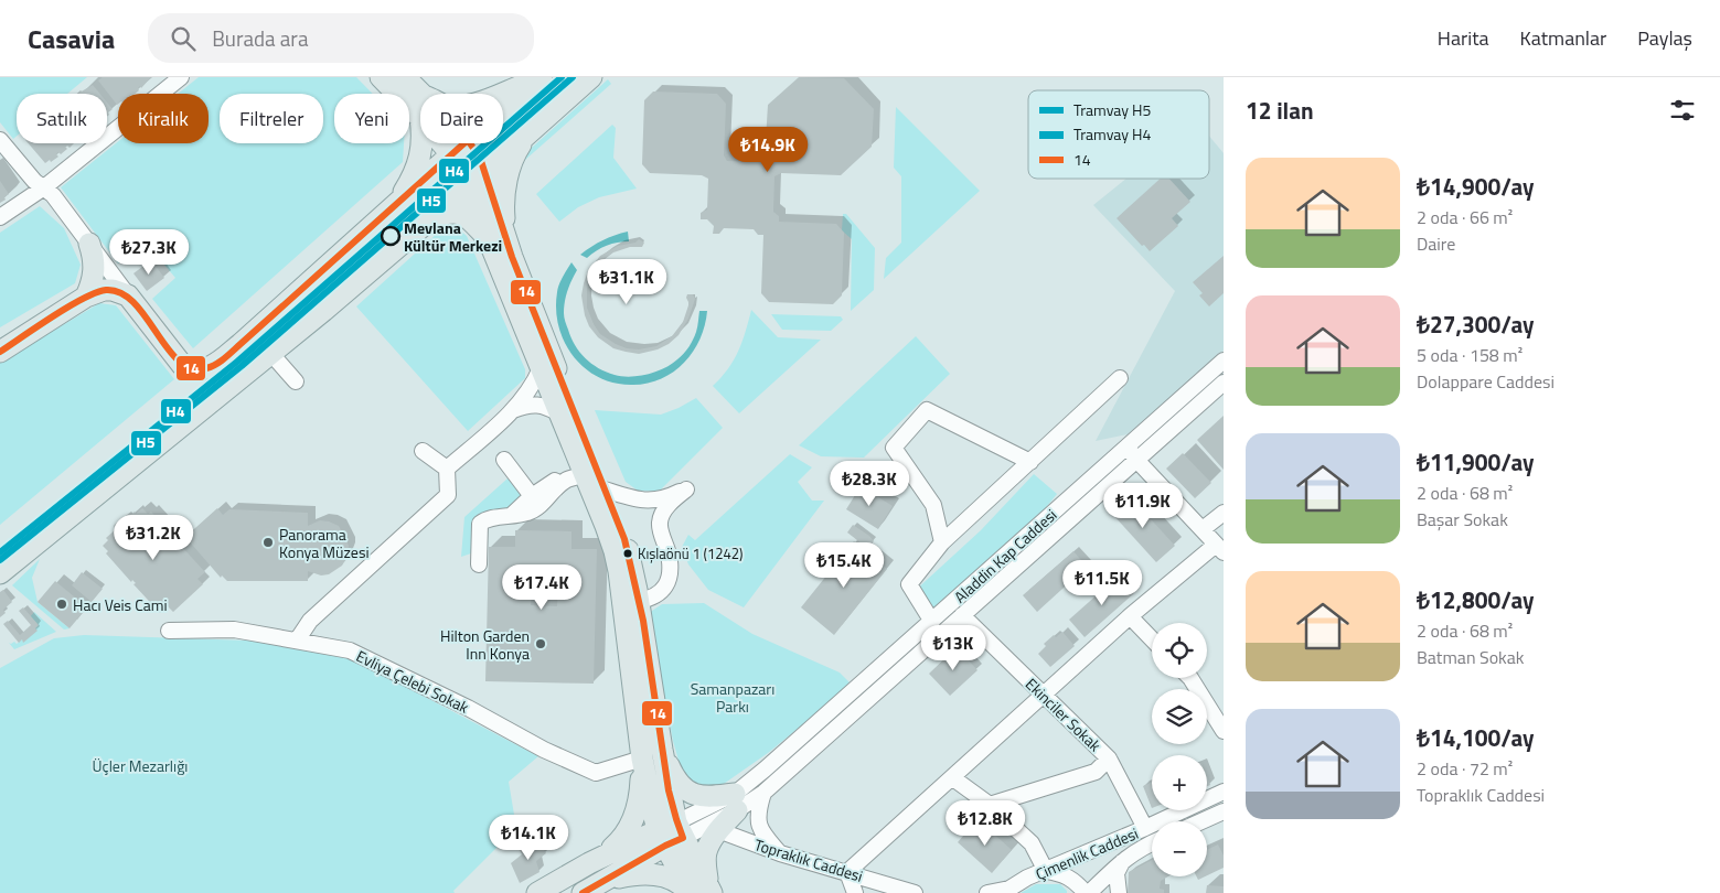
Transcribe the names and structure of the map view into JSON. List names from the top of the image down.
{
  "streets": {
    "street": [
      "Aladdin Kap Caddesi",
      "Evliya Çelebi Sokak",
      "Ekinciler Sokak",
      "Çimenlik Caddesi",
      "Topraklık Caddesi"
    ]
  },
  "crossings": [
    ["Aladdin Kap Caddesi", "Ekinciler Sokak"],
    ["Aladdin Kap Caddesi", "Topraklık Caddesi"],
    ["Ekinciler Sokak", "Çimenlik Caddesi"]
  ],
  "parks": ["Samanpazarı Parkı", "Üçler Mezarlığı"],
  "places": [
    "Mevlana Kültür Merkezi",
    "Panorama Konya Müzesi",
    "Kışlaönü 1 (1242)",
    "Hacı Veis Cami",
    "Hilton Garden Inn Konya"
  ],
  "lines": ["tram line H5", "tram line H4", "transit line 14"],
  "legend": ["Tramvay H5", "Tramvay H4", "14"],
  "page": {
    "header": "Casavia",
    "search": "Burada ara",
    "nav": ["Harita", "Katmanlar", "Paylaş"],
    "heading": "12 ilan",
    "chip": [
      "Satılık",
      "Kiralık",
      "Filtreler",
      "Yeni",
      "Daire"
    ],
    "price": [
      "₺14.9K",
      "₺27.3K",
      "₺31.1K",
      "₺28.3K",
      "₺11.9K",
      "₺31.2K",
      "₺15.4K",
      "₺11.5K",
      "₺17.4K",
      "₺13K",
      "₺12.8K",
      "₺14.1K"
    ],
    "list": [
      {
        "name": "₺14,900/ay",
        "note": "2 oda · 66 m² · Daire"
      },
      {
        "name": "₺27,300/ay",
        "note": "5 oda · 158 m² · Dolappare Caddesi"
      },
      {
        "name": "₺11,900/ay",
        "note": "2 oda · 68 m² · Başar Sokak"
      },
      {
        "name": "₺12,800/ay",
        "note": "2 oda · 68 m² · Batman Sokak"
      },
      {
        "name": "₺14,100/ay",
        "note": "2 oda · 72 m² · Topraklık Caddesi"
      }
    ],
    "map_buttons": ["+", "−"]
  }
}
